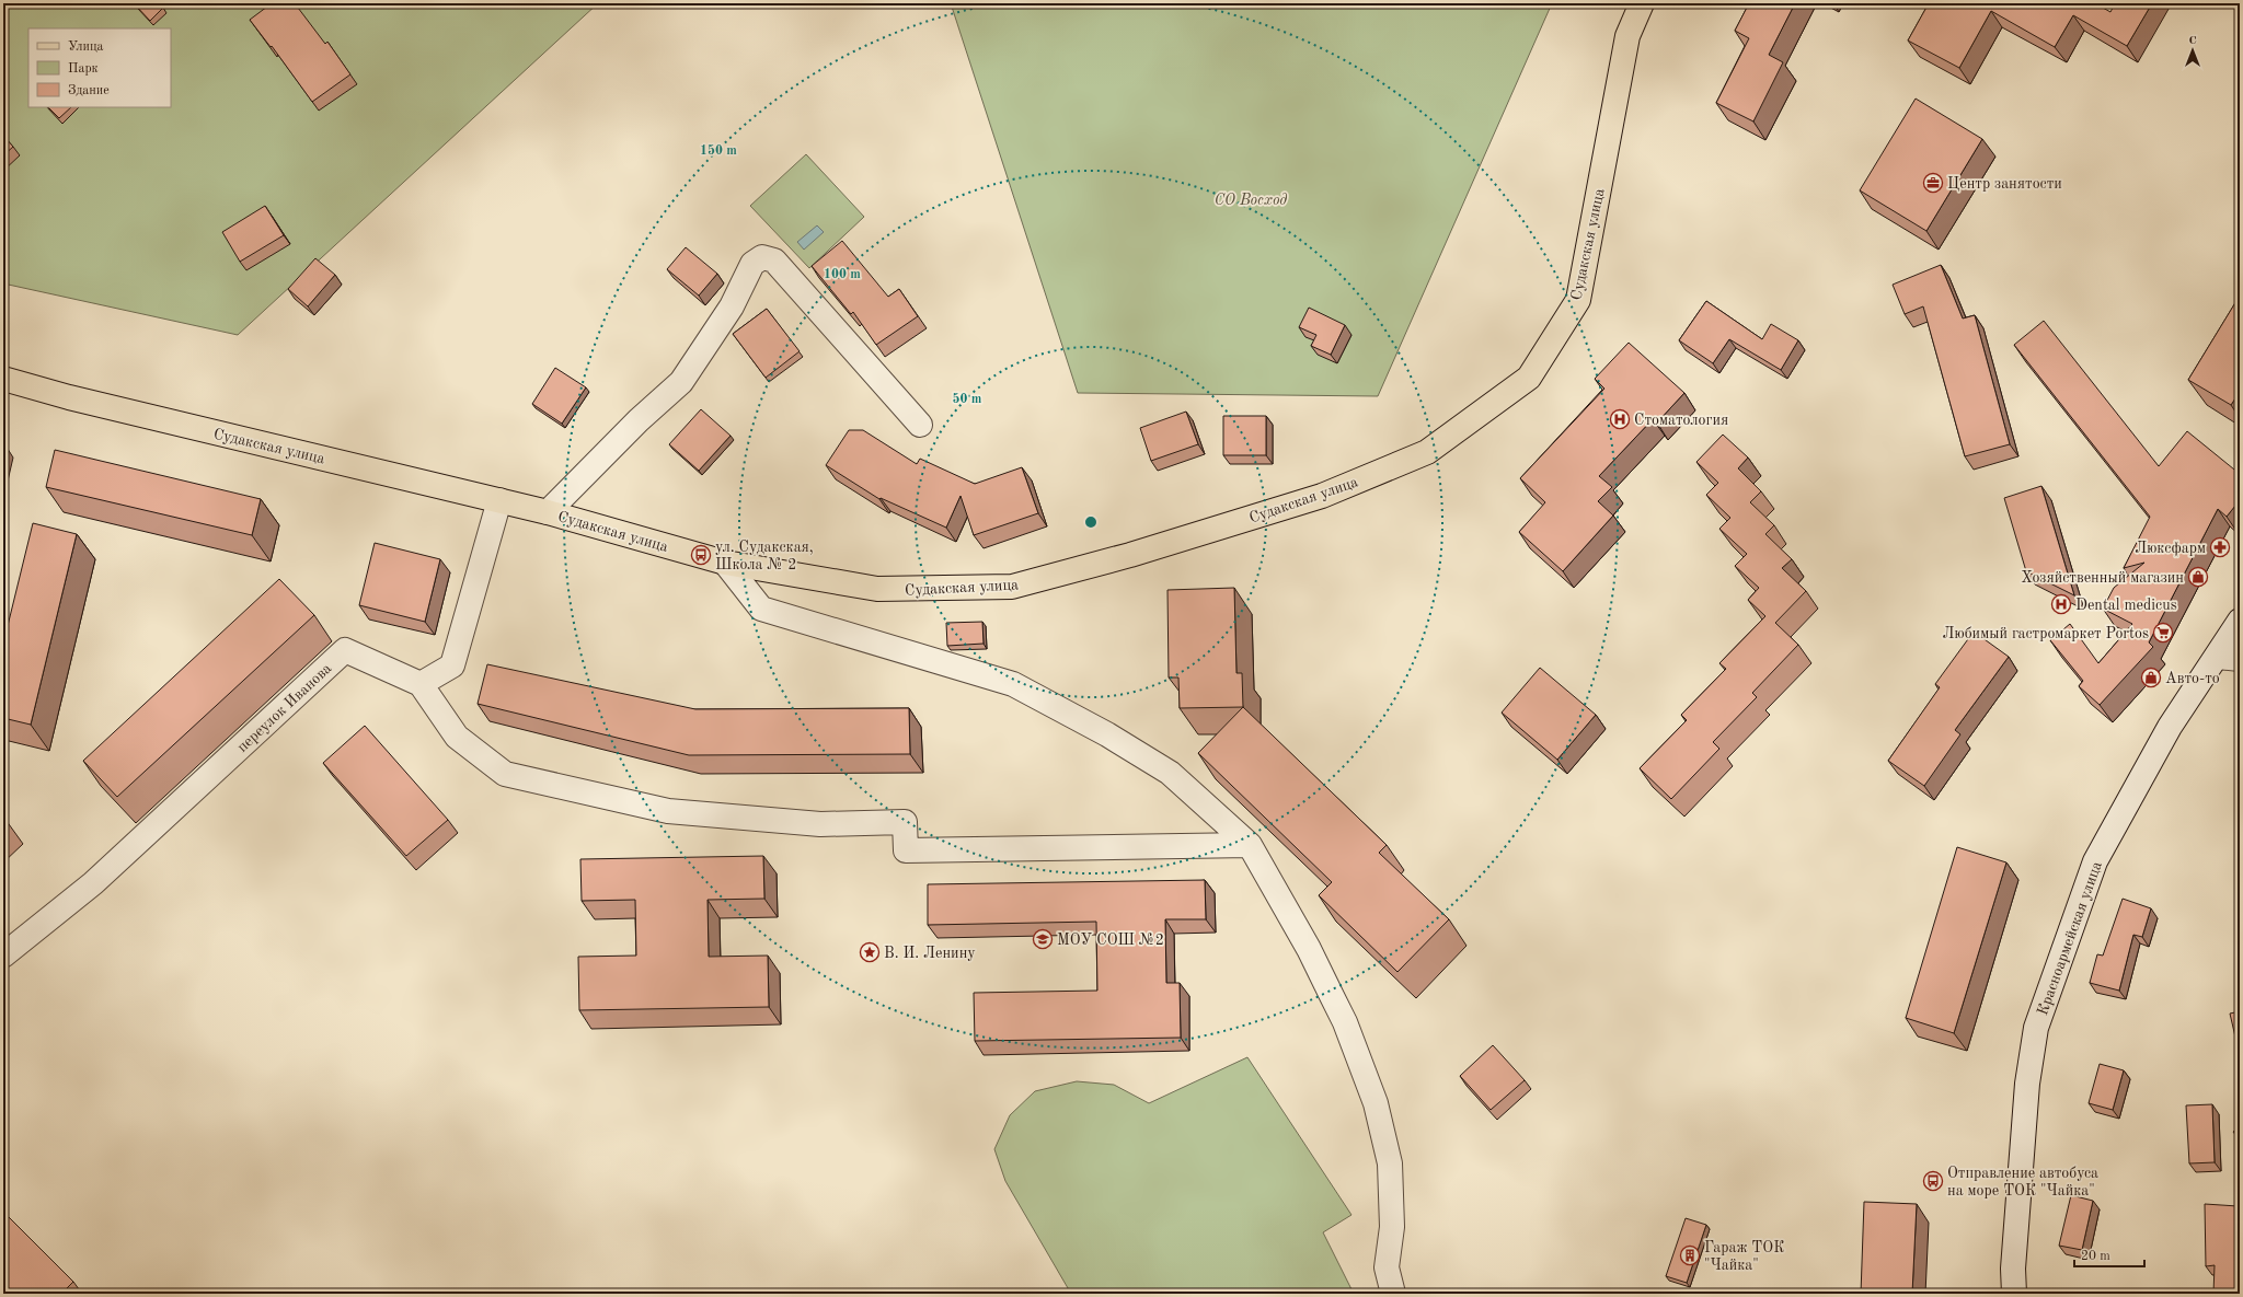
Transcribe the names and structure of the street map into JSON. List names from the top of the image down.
{
  "streets": {
    "main road": ["Судакская улица"],
    "street": ["переулок Иванова", "Красноармейская улица"]
  },
  "parks": ["СО Восход"],
  "places": {
    "office": ["Центр занятости"],
    "hospital": ["Стоматология", "Dental medicus"],
    "pharmacy": ["Люксфарм"],
    "bus stop": ["ул. Судакская, Школа № 2", "Отправление автобуса на море ТОК \"Чайка\""],
    "shop": ["Хозяйственный магазин", "Авто-то"],
    "supermarket": ["Любимый гастромаркет Portos"],
    "school or university": ["МОУ СОШ №2"],
    "place": ["В. И. Ленину"],
    "building": ["Гараж ТОК \"Чайка\""]
  },
  "legend": ["Улица", "Парк", "Здание"],
  "scale_bar": "20 m",
  "north": "top",
  "rings": ["150 m", "100 m", "50 m"]
}
